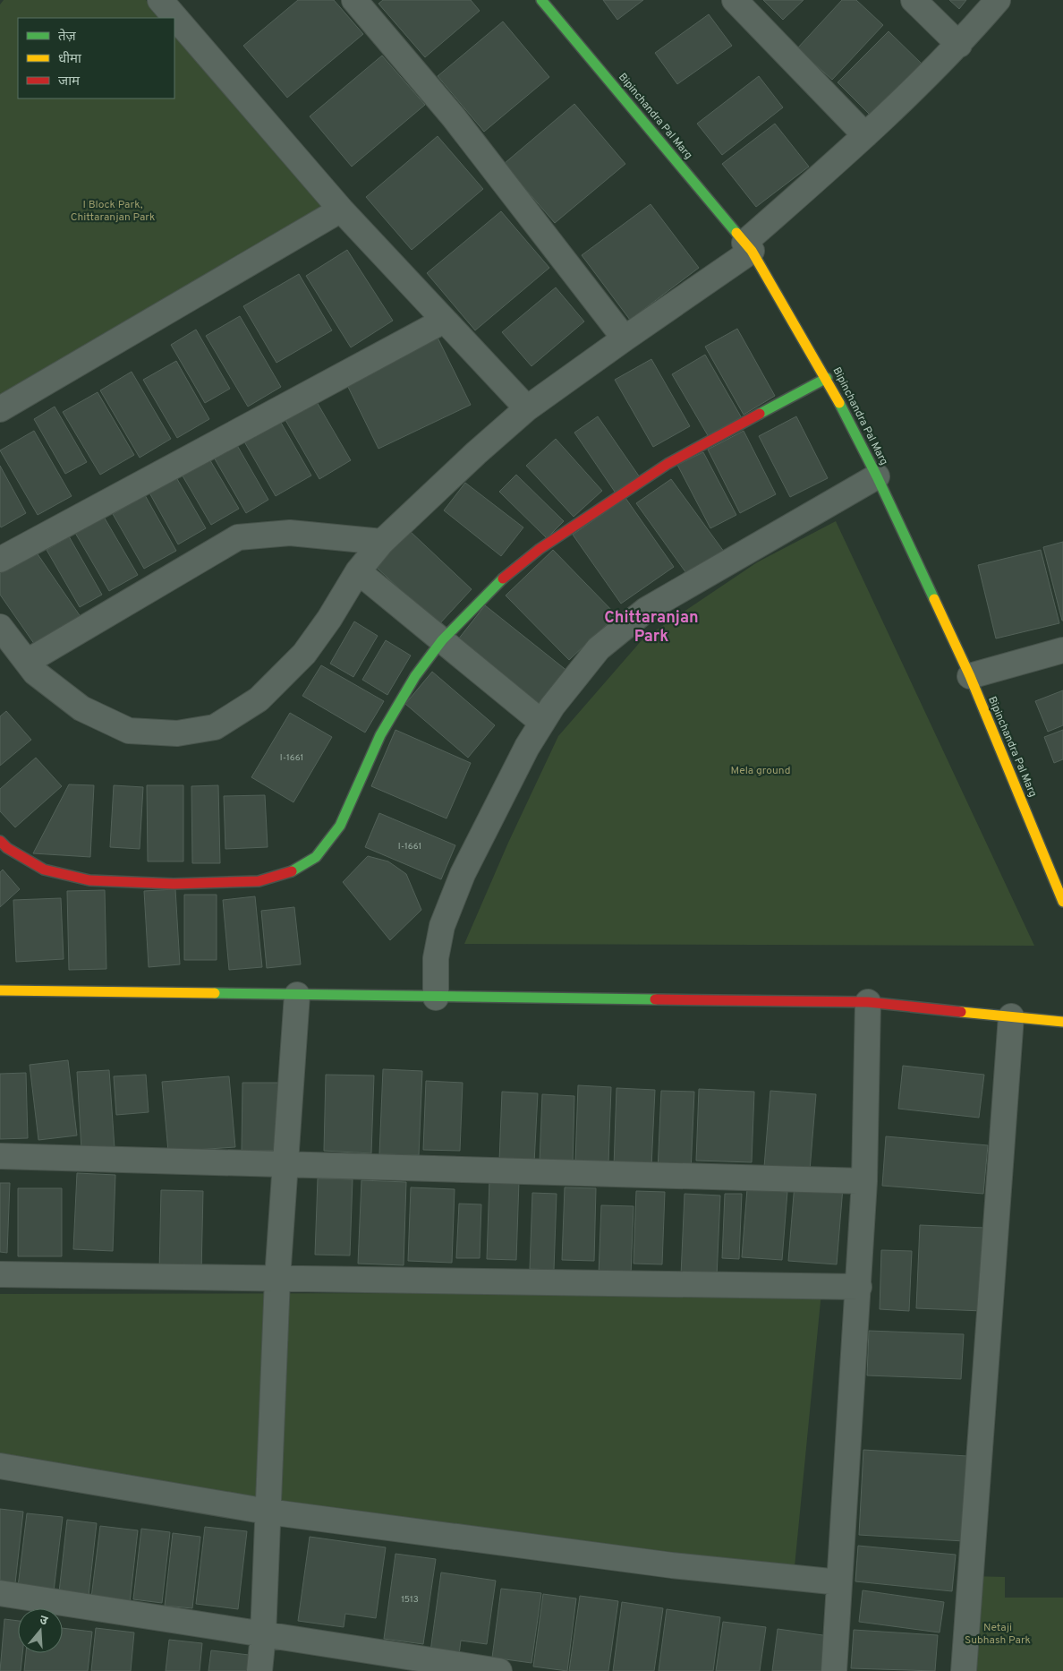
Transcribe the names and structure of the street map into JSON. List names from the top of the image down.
{
  "streets": {
    "street": ["Bipinchandra Pal Marg"]
  },
  "districts": ["Chittaranjan Park"],
  "parks": ["I Block Park, Chittaranjan Park", "Mela ground", "Netaji Subhash Park"],
  "house_numbers": ["I-1661", "I-1661", "1513"],
  "legend": ["तेज़", "धीमा", "जाम"],
  "north": "top"
}
